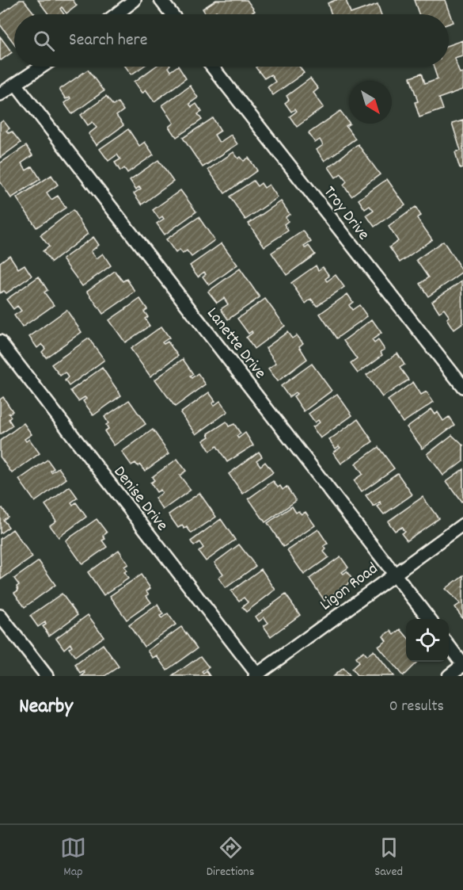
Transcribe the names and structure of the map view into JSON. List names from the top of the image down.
{
  "streets": {
    "street": [
      "Troy Drive",
      "Lanette Drive",
      "Denise Drive",
      "Ligon Road"
    ]
  },
  "crossings": [
    ["Lanette Drive", "Ligon Road"],
    ["Denise Drive", "Ligon Road"]
  ],
  "north": "bottom right",
  "page": {
    "search": "Search here",
    "heading": ["Nearby", "0 results"],
    "nav": ["Map", "Directions", "Saved"]
  }
}
